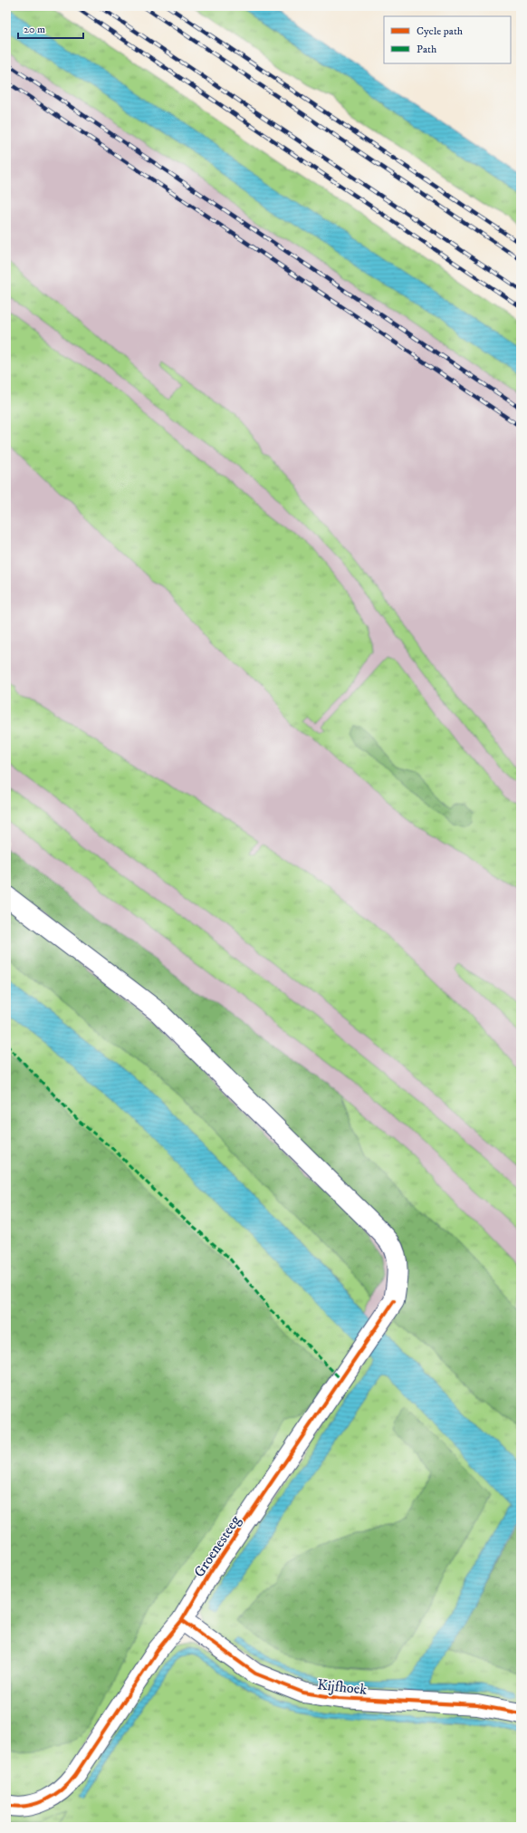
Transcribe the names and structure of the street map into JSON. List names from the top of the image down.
{
  "streets": {
    "street": ["Groenesteeg", "Kijfhoek"]
  },
  "crossings": [
    ["Groenesteeg", "Kijfhoek"]
  ],
  "legend": ["Cycle path", "Path"],
  "scale_bar": "20 m"
}
